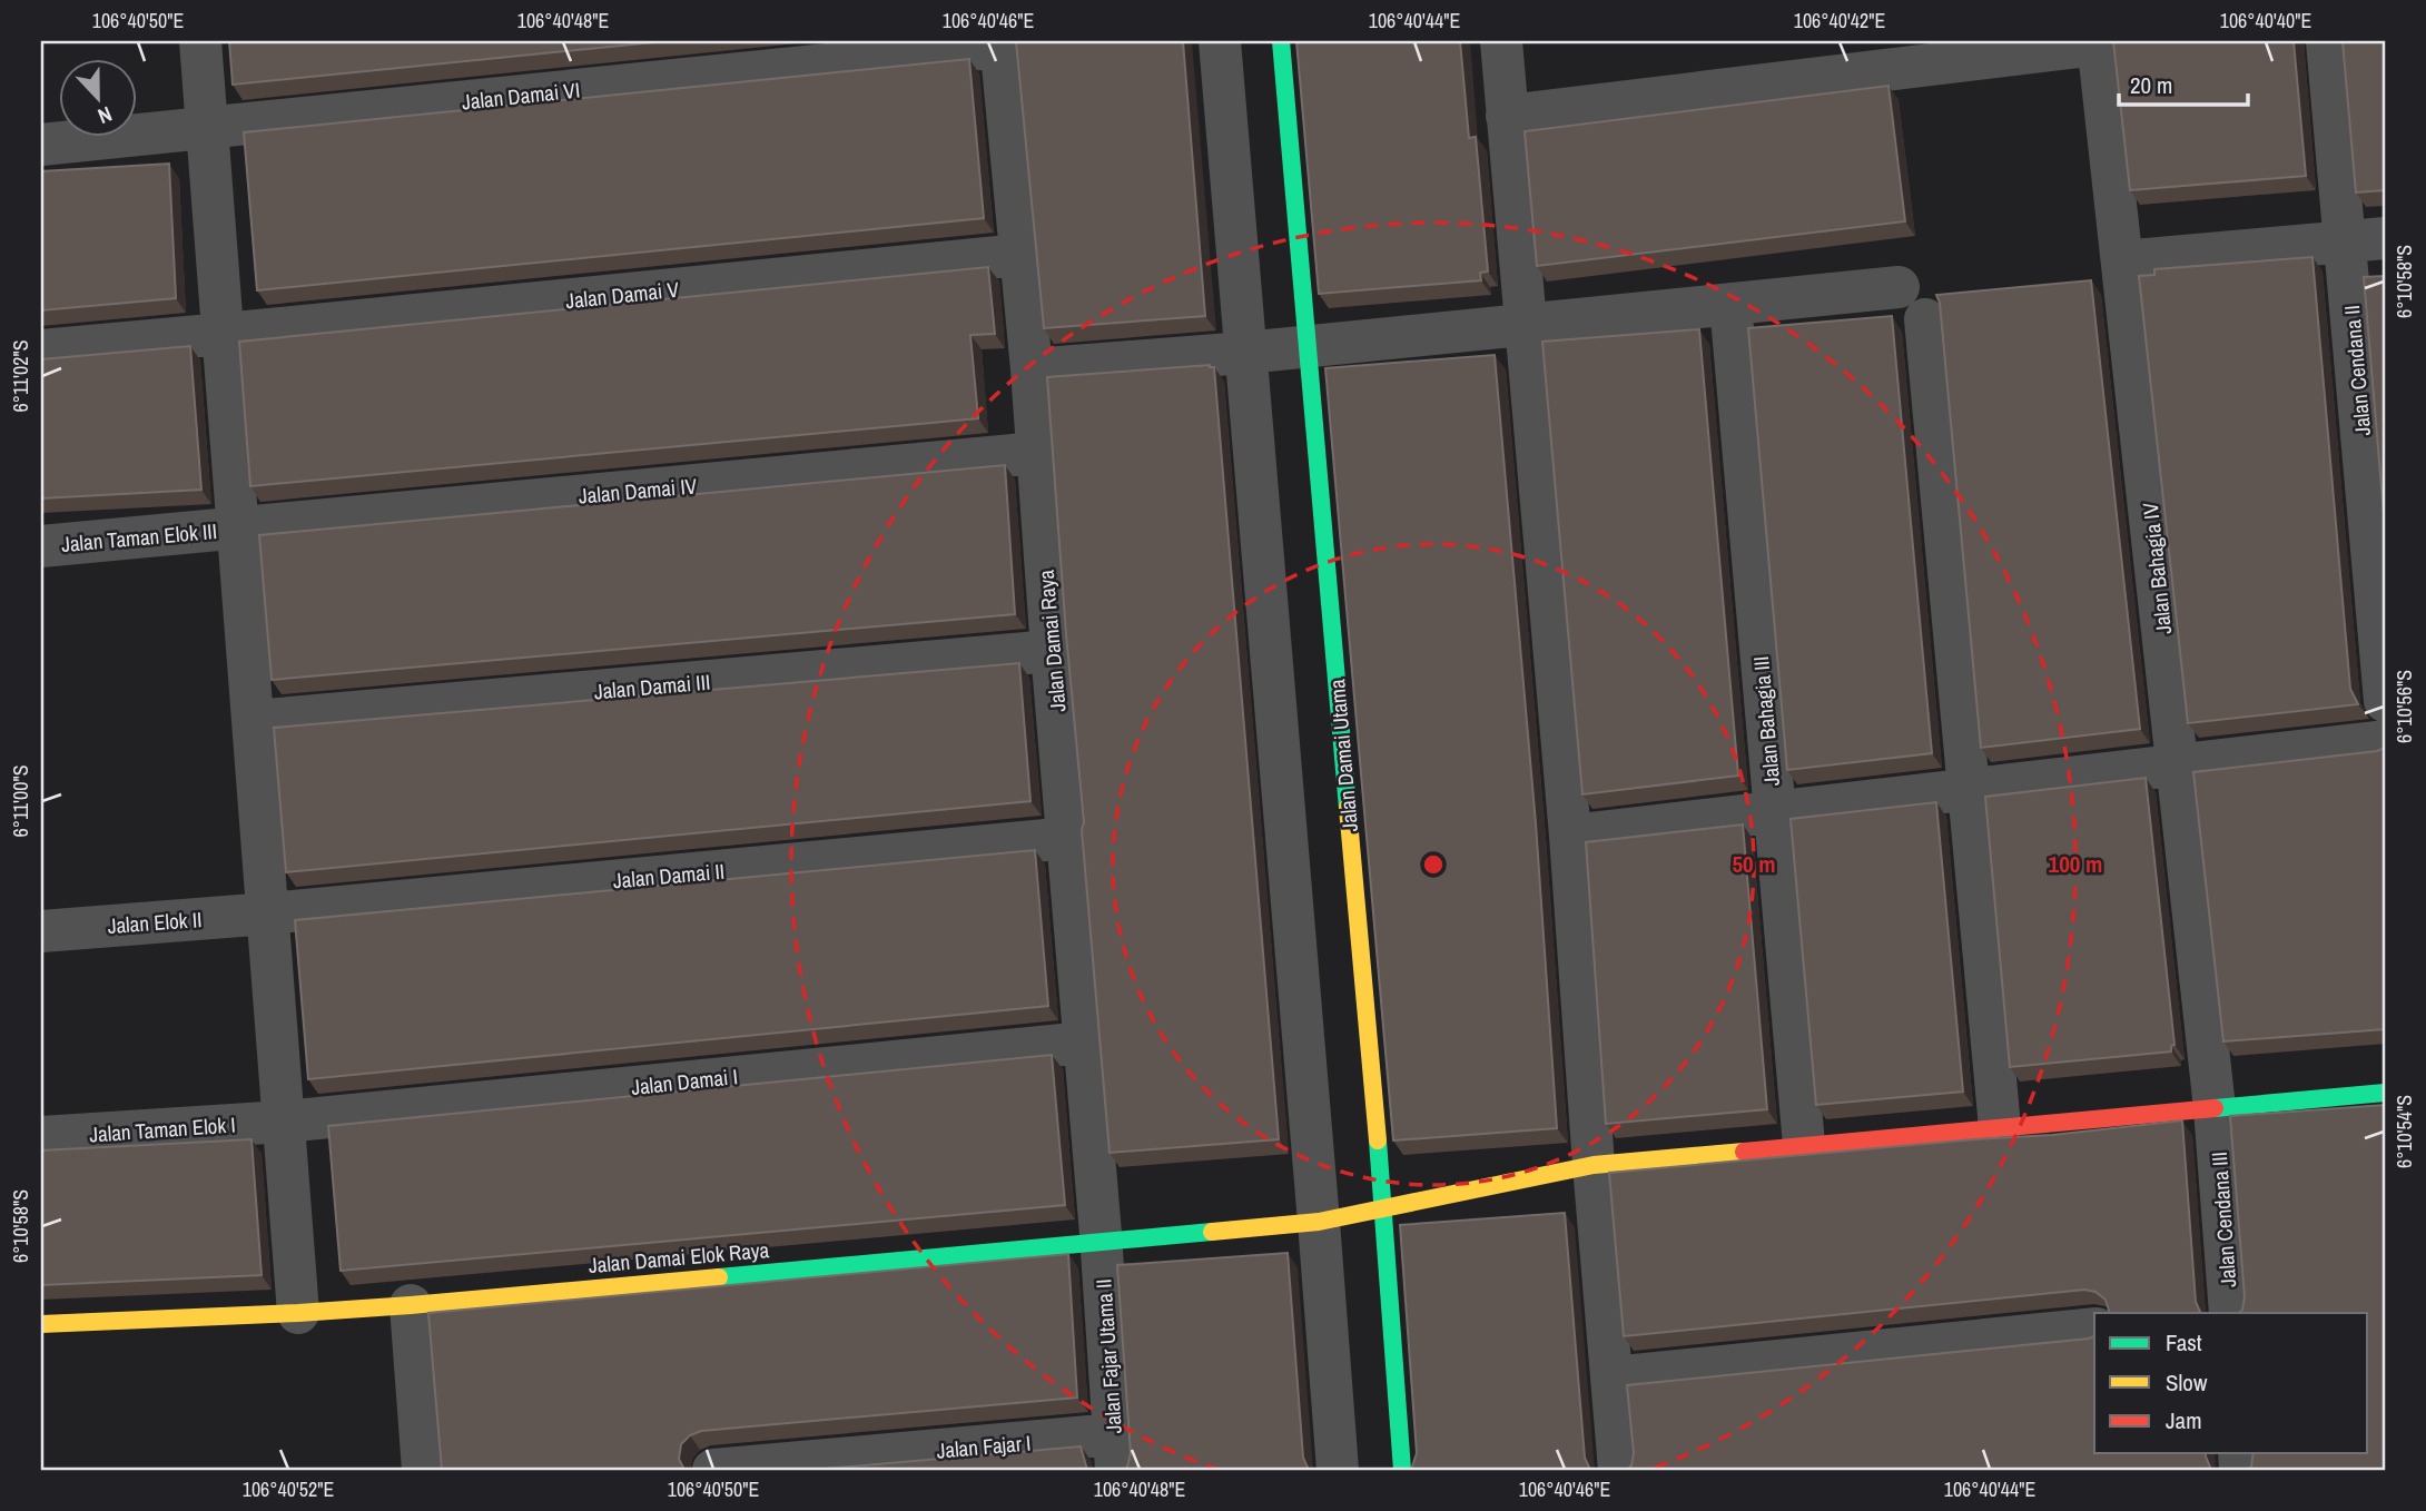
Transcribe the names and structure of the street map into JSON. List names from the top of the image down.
{
  "streets": {
    "street": [
      "Jalan Damai VI",
      "Jalan Damai V",
      "Jalan Cendana II",
      "Jalan Damai IV",
      "Jalan Taman Elok III",
      "Jalan Bahagia IV",
      "Jalan Damai Raya",
      "Jalan Damai III",
      "Jalan Bahagia III",
      "Jalan Damai Utama",
      "Jalan Damai II",
      "Jalan Elok II",
      "Jalan Damai I",
      "Jalan Taman Elok I",
      "Jalan Cendana III",
      "Jalan Damai Elok Raya",
      "Jalan Fajar Utama II",
      "Jalan Fajar I"
    ]
  },
  "crossings": [
    ["Jalan Damai VI", "Jalan Damai Raya"],
    ["Jalan Damai V", "Jalan Damai Raya"],
    ["Jalan Damai IV", "Jalan Taman Elok III"],
    ["Jalan Damai IV", "Jalan Damai Raya"],
    ["Jalan Bahagia IV", "Jalan Cendana III"],
    ["Jalan Bahagia IV", "Jalan Damai Elok Raya"],
    ["Jalan Damai Raya", "Jalan Damai III"],
    ["Jalan Damai Raya", "Jalan Damai II"],
    ["Jalan Damai Raya", "Jalan Damai I"],
    ["Jalan Damai Raya", "Jalan Damai Elok Raya"],
    ["Jalan Damai Raya", "Jalan Fajar Utama II"],
    ["Jalan Bahagia III", "Jalan Damai Elok Raya"],
    ["Jalan Damai Utama", "Jalan Damai Elok Raya"],
    ["Jalan Damai II", "Jalan Elok II"],
    ["Jalan Damai I", "Jalan Taman Elok I"],
    ["Jalan Cendana III", "Jalan Damai Elok Raya"],
    ["Jalan Damai Elok Raya", "Jalan Fajar Utama II"],
    ["Jalan Fajar Utama II", "Jalan Fajar I"]
  ],
  "legend": ["Fast", "Slow", "Jam"],
  "scale_bar": "20 m",
  "north": "bottom",
  "coordinates": [
    "106°40'50\"E",
    "106°40'48\"E",
    "106°40'46\"E",
    "106°40'44\"E",
    "106°40'42\"E",
    "106°40'40\"E",
    "6°10'58\"S",
    "6°11'02\"S",
    "6°10'56\"S",
    "6°11'00\"S",
    "6°10'54\"S",
    "106°40'52\"E"
  ],
  "rings": ["50 m", "100 m"]
}
